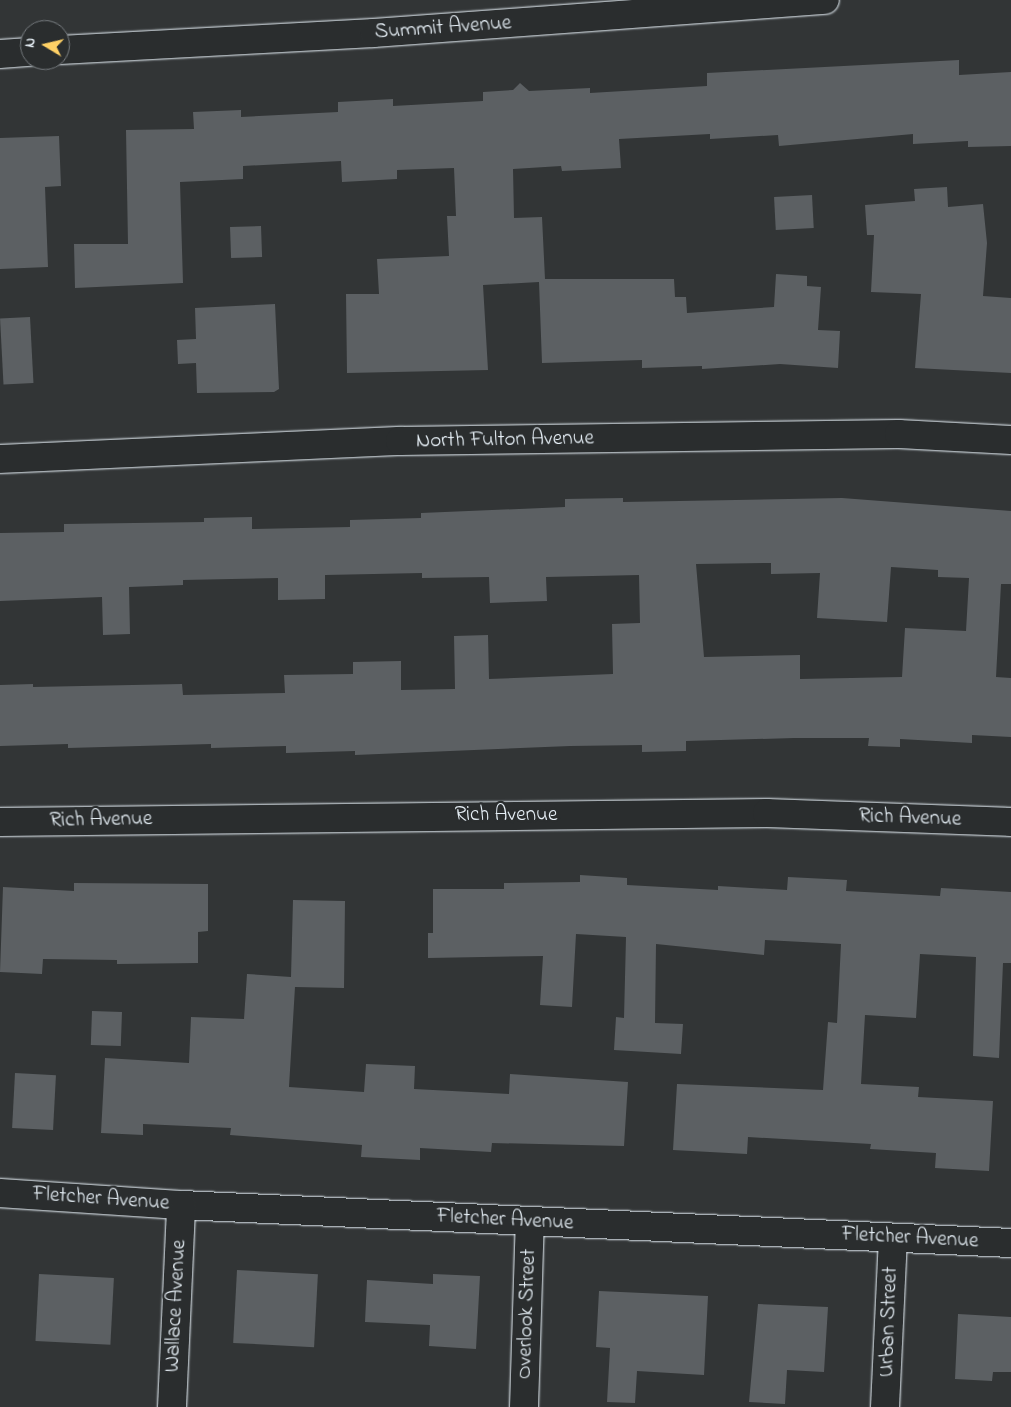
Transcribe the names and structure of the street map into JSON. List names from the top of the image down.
{
  "streets": {
    "street": [
      "Summit Avenue",
      "North Fulton Avenue",
      "Rich Avenue",
      "Fletcher Avenue",
      "Wallace Avenue",
      "Overlook Street",
      "Urban Street"
    ]
  },
  "crossings": [
    ["Fletcher Avenue", "Wallace Avenue"],
    ["Fletcher Avenue", "Overlook Street"],
    ["Fletcher Avenue", "Urban Street"]
  ],
  "north": "left"
}
